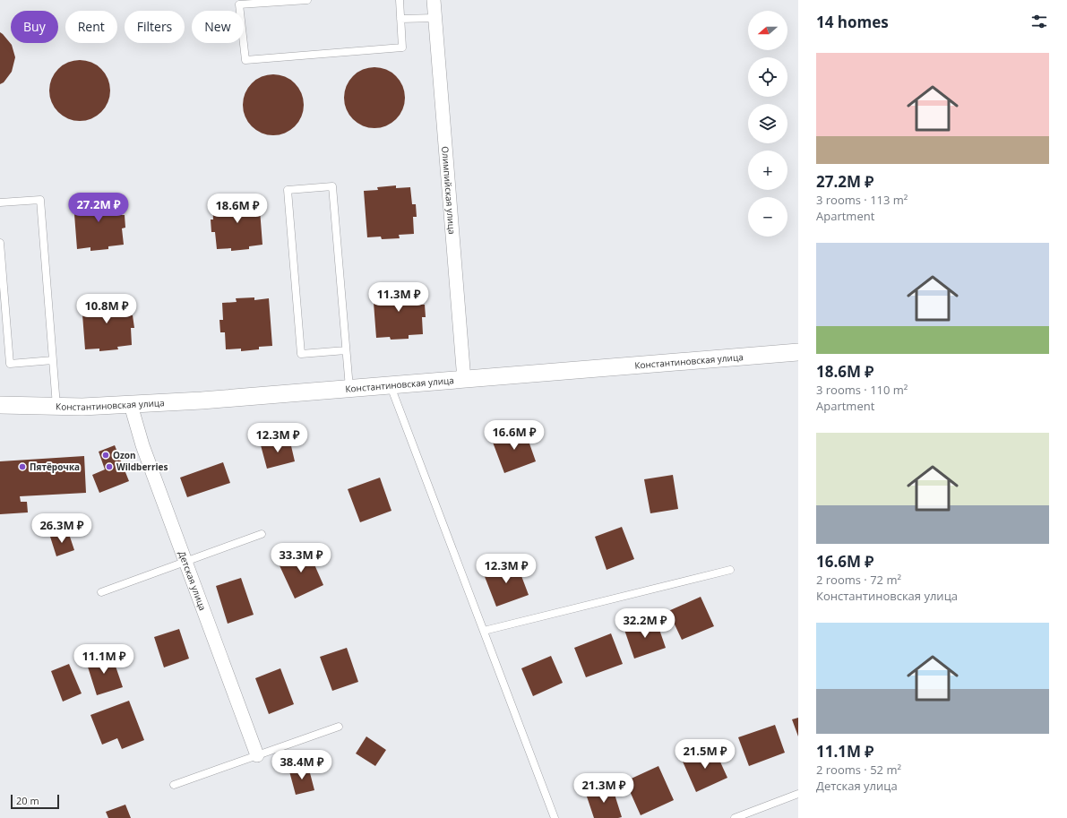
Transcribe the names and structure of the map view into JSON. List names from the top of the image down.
{
  "streets": {
    "street": ["Олимпийская улица", "Константиновская улица", "Детская улица"]
  },
  "crossings": [
    ["Олимпийская улица", "Константиновская улица"],
    ["Константиновская улица", "Детская улица"]
  ],
  "places": ["Ozon", "Пятёрочка", "Wildberries"],
  "scale_bar": "20 m",
  "north": "left",
  "page": {
    "heading": "14 homes",
    "map_buttons": ["+", "−"],
    "chip": [
      "Buy",
      "Rent",
      "Filters",
      "New"
    ],
    "list": [
      {
        "name": "27.2M ₽",
        "note": "3 rooms · 113 m² · Apartment"
      },
      {
        "name": "18.6M ₽",
        "note": "3 rooms · 110 m² · Apartment"
      },
      {
        "name": "16.6M ₽",
        "note": "2 rooms · 72 m² · Константиновская улица"
      },
      {
        "name": "11.1M ₽",
        "note": "2 rooms · 52 m² · Детская улица"
      }
    ],
    "price": [
      "27.2M ₽",
      "18.6M ₽",
      "11.3M ₽",
      "10.8M ₽",
      "16.6M ₽",
      "12.3M ₽",
      "26.3M ₽",
      "33.3M ₽",
      "12.3M ₽",
      "32.2M ₽",
      "11.1M ₽",
      "21.5M ₽",
      "38.4M ₽",
      "21.3M ₽"
    ],
    "scale": "20 m"
  }
}
